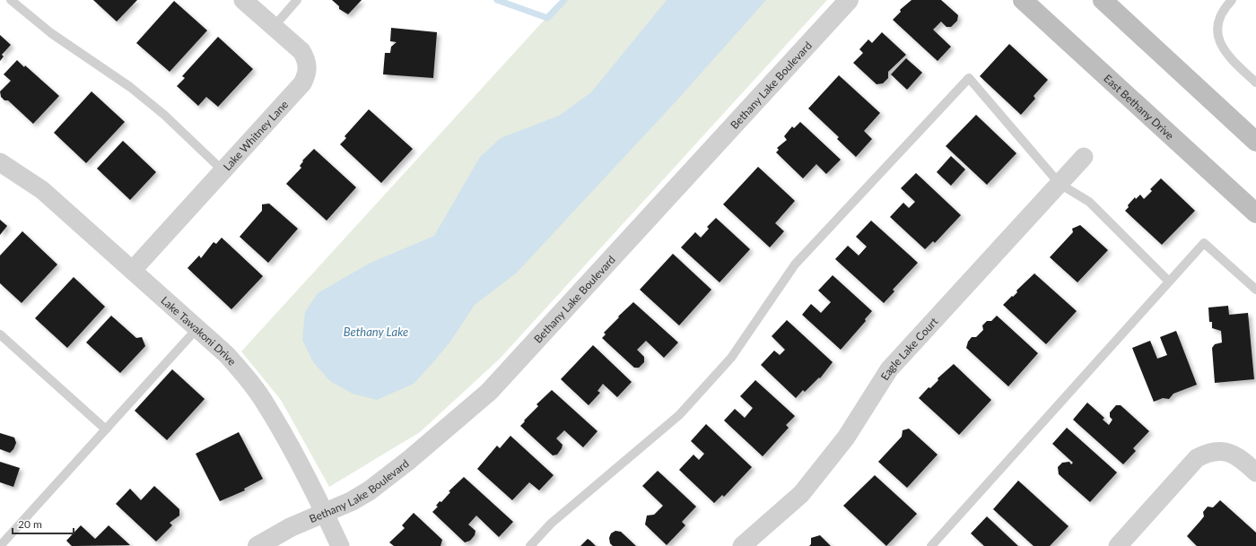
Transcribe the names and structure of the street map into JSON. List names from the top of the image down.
{
  "streets": {
    "main road": ["East Bethany Drive"],
    "street": [
      "Bethany Lake Boulevard",
      "Lake Whitney Lane",
      "Lake Tawakoni Drive",
      "Eagle Lake Court"
    ]
  },
  "crossings": [
    ["Bethany Lake Boulevard", "Lake Tawakoni Drive"],
    ["Lake Whitney Lane", "Lake Tawakoni Drive"]
  ],
  "water": ["Bethany Lake"],
  "scale_bar": "20 m"
}
